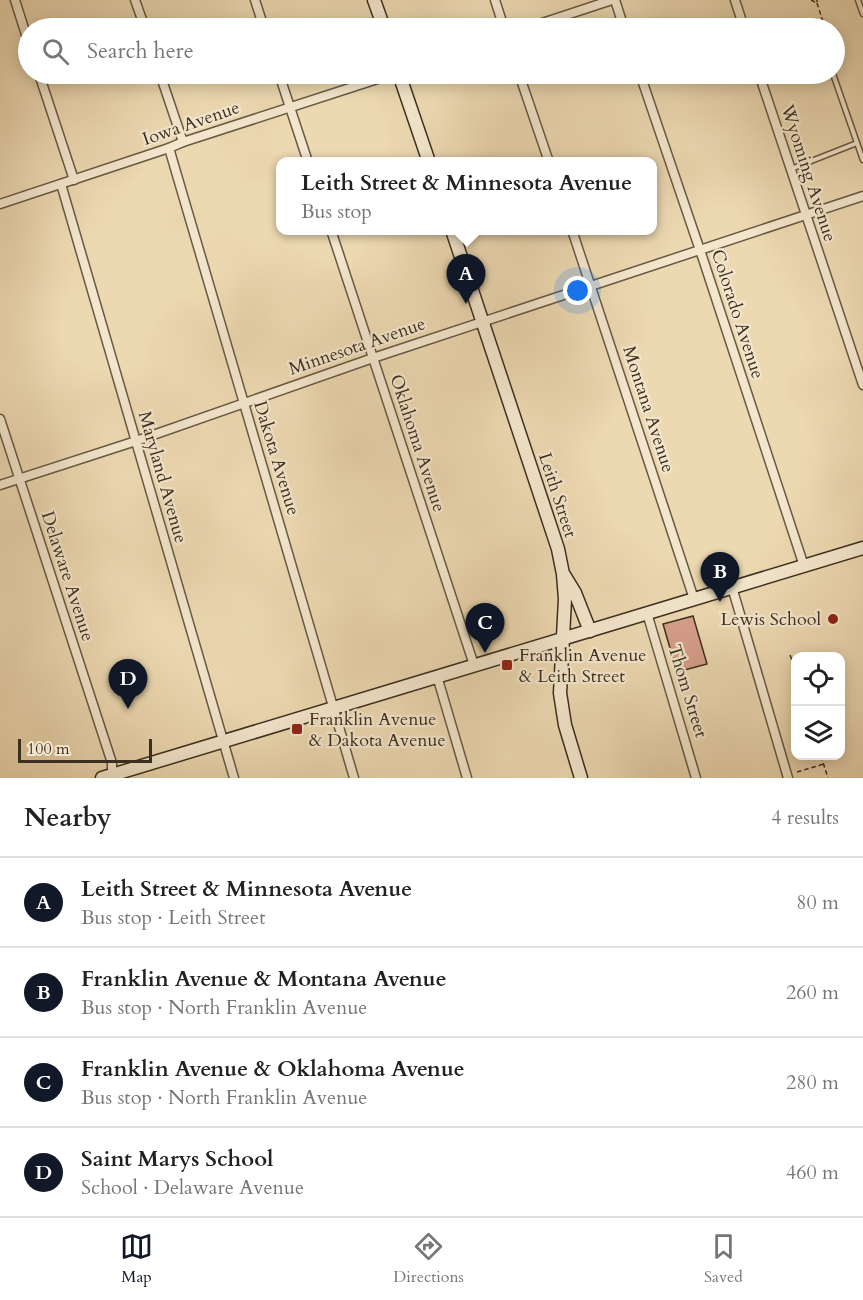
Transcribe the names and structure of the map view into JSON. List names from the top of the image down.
{
  "streets": {
    "street": [
      "Iowa Avenue",
      "Wyoming Avenue",
      "Colorado Avenue",
      "Minnesota Avenue",
      "Montana Avenue",
      "Oklahoma Avenue",
      "Dakota Avenue",
      "Maryland Avenue",
      "Leith Street",
      "Delaware Avenue",
      "Thom Street"
    ]
  },
  "crossings": [
    ["Iowa Avenue", "Dakota Avenue"],
    ["Iowa Avenue", "Maryland Avenue"],
    ["Wyoming Avenue", "Minnesota Avenue"],
    ["Colorado Avenue", "Minnesota Avenue"],
    ["Minnesota Avenue", "Montana Avenue"],
    ["Minnesota Avenue", "Oklahoma Avenue"],
    ["Minnesota Avenue", "Dakota Avenue"],
    ["Minnesota Avenue", "Maryland Avenue"],
    ["Minnesota Avenue", "Leith Street"],
    ["Minnesota Avenue", "Delaware Avenue"]
  ],
  "places": {
    "other": ["Lewis School"],
    "transit": ["Franklin Avenue & Leith Street", "Franklin Avenue & Dakota Avenue"]
  },
  "scale_bar": "100 m",
  "page": {
    "search": "Search here",
    "popup": ["Leith Street & Minnesota Avenue", "Bus stop"],
    "pins": [
      "A",
      "B",
      "C",
      "D"
    ],
    "scale": "100 m",
    "heading": ["Nearby", "4 results"],
    "list": [
      {
        "mark": "A",
        "name": "Leith Street & Minnesota Avenue",
        "note": "Bus stop · Leith Street",
        "value": "80 m"
      },
      {
        "mark": "B",
        "name": "Franklin Avenue & Montana Avenue",
        "note": "Bus stop · North Franklin Avenue",
        "value": "260 m"
      },
      {
        "mark": "C",
        "name": "Franklin Avenue & Oklahoma Avenue",
        "note": "Bus stop · North Franklin Avenue",
        "value": "280 m"
      },
      {
        "mark": "D",
        "name": "Saint Marys School",
        "note": "School · Delaware Avenue",
        "value": "460 m"
      }
    ],
    "nav": ["Map", "Directions", "Saved"]
  }
}
